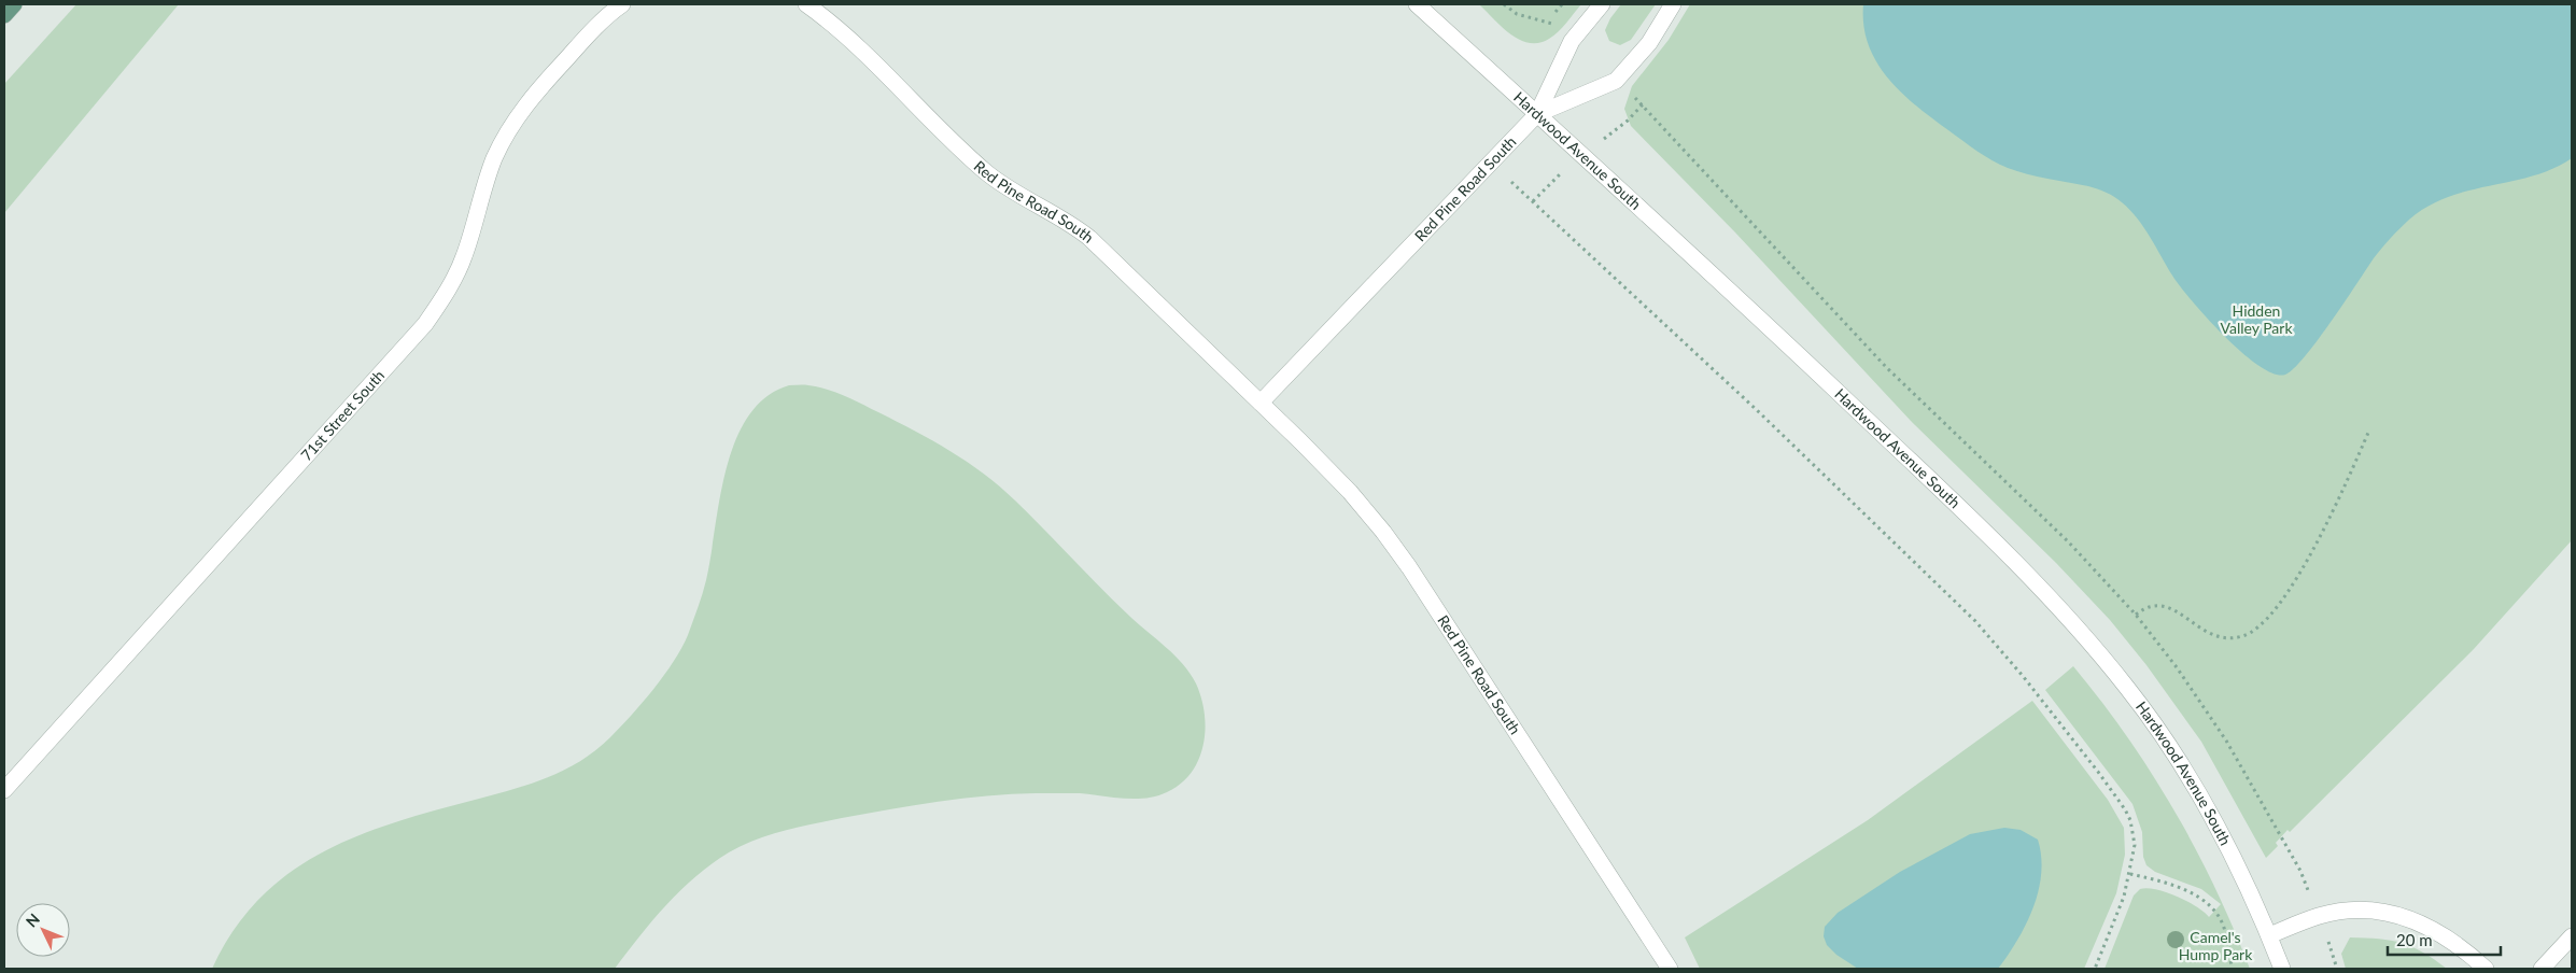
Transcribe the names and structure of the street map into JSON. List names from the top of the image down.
{
  "streets": {
    "street": ["Hardwood Avenue South", "Red Pine Road South", "71st Street South"]
  },
  "crossings": [
    ["Hardwood Avenue South", "Red Pine Road South"]
  ],
  "parks": ["Hidden Valley Park", "Camel's Hump Park"],
  "scale_bar": "20 m",
  "north": "top left"
}
